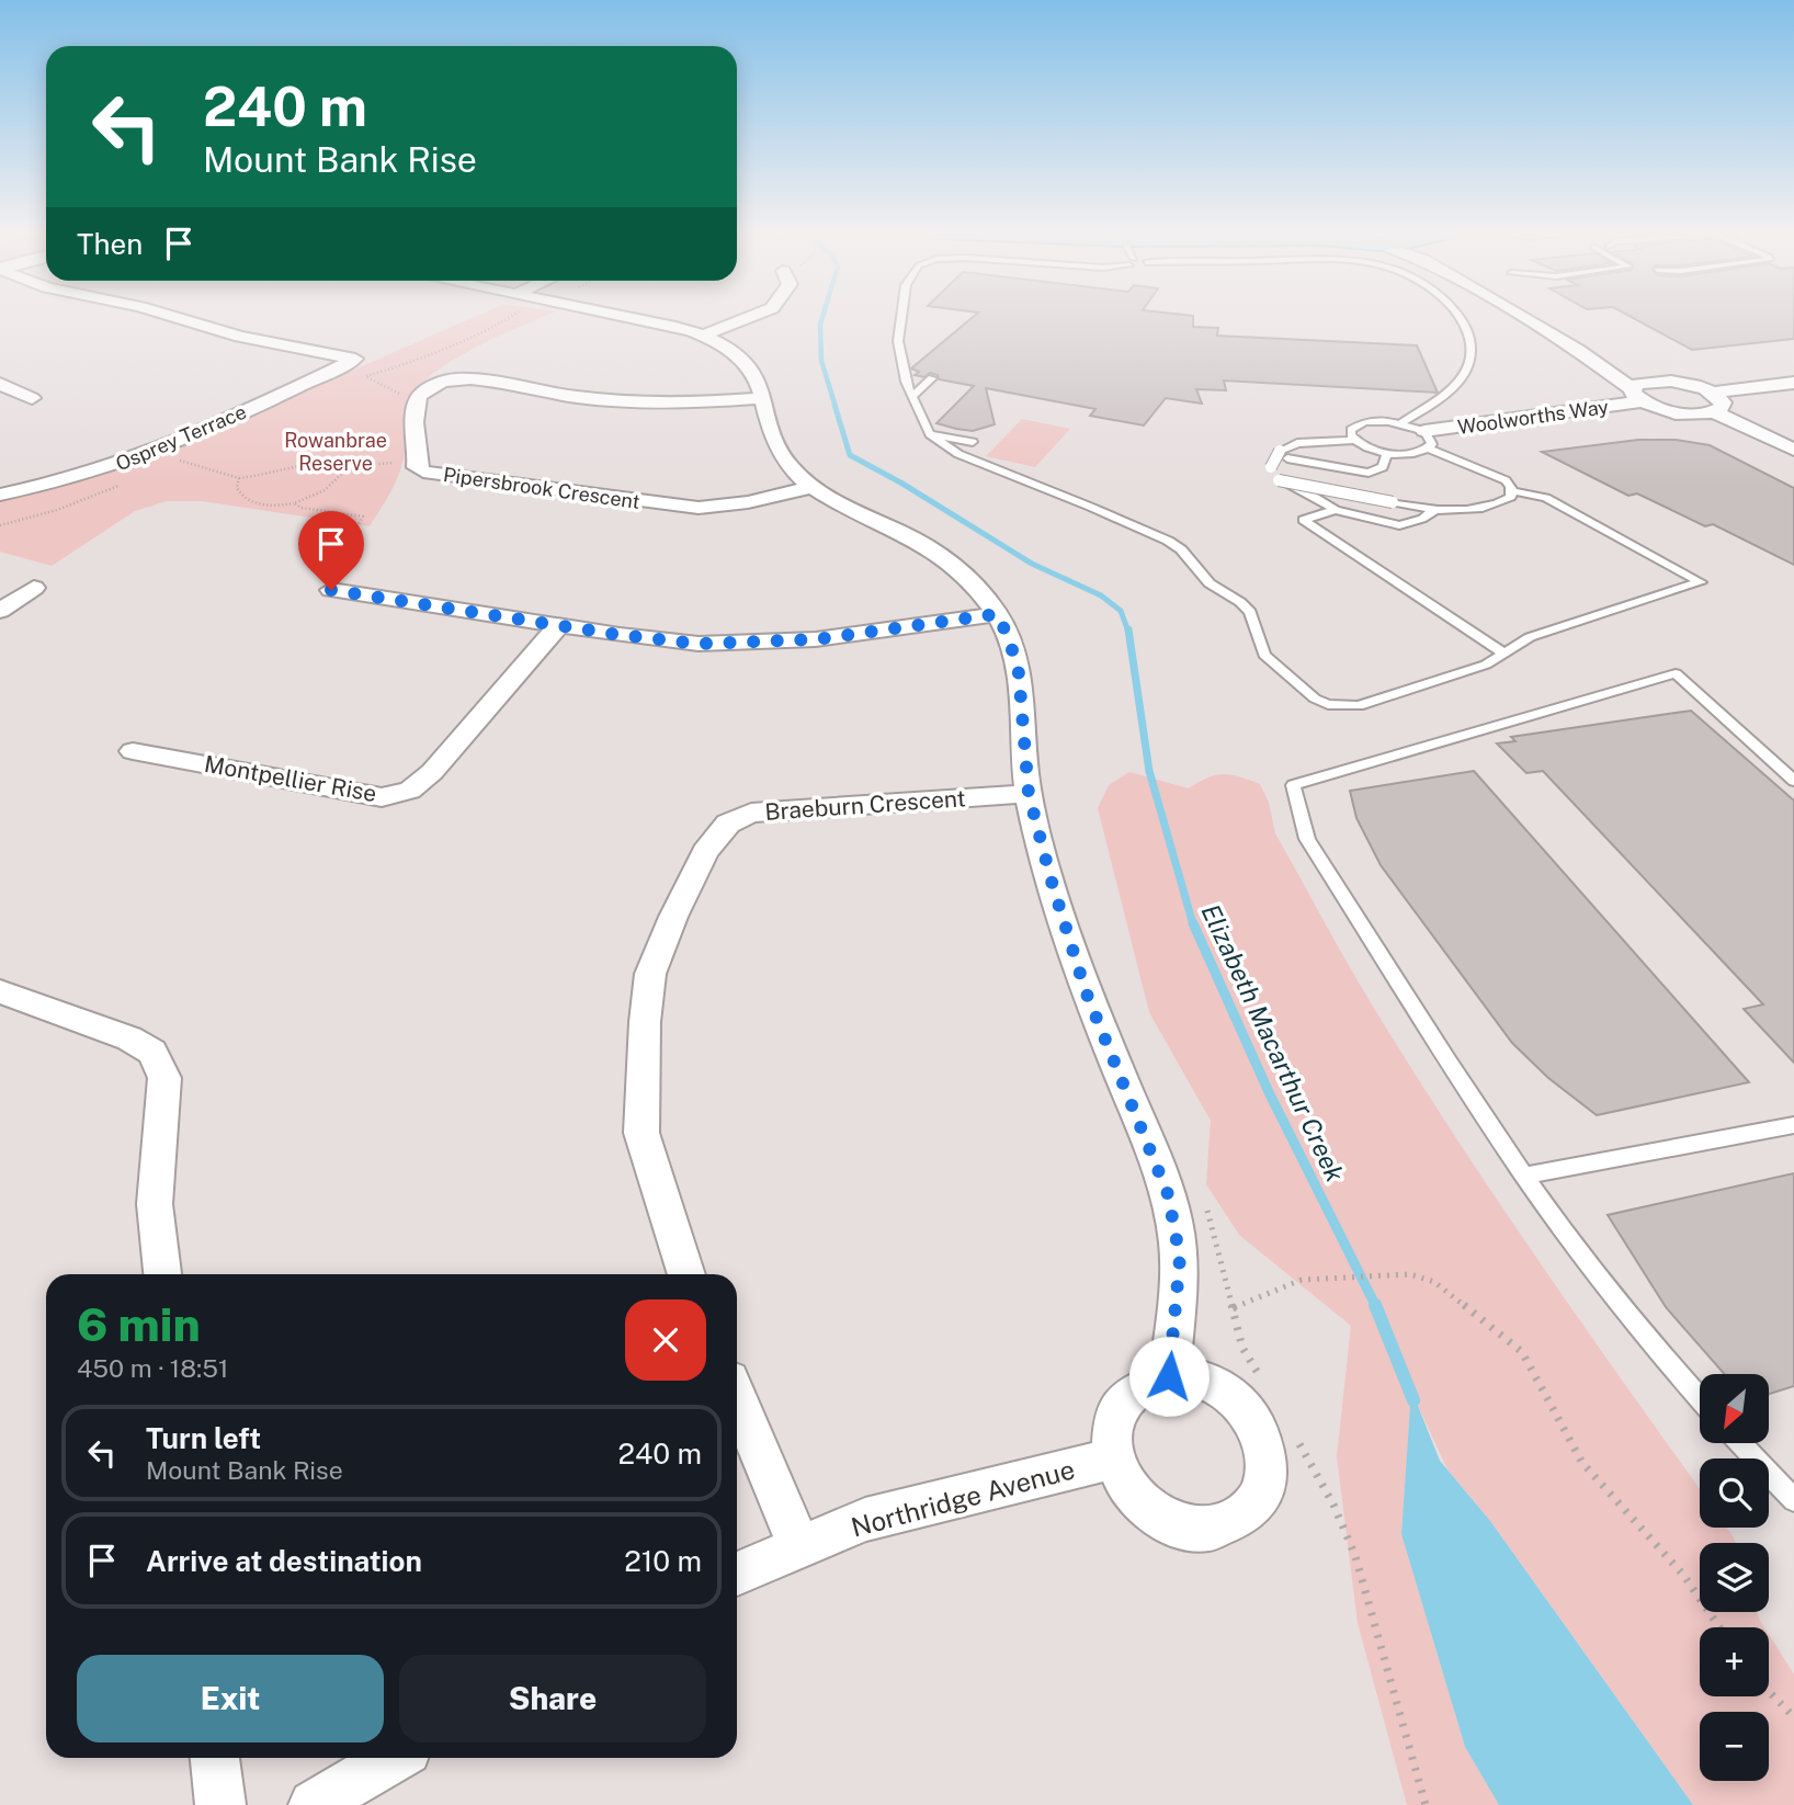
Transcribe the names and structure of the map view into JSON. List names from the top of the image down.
{
  "streets": {
    "street": [
      "Woolworths Way",
      "Osprey Terrace",
      "Pipersbrook Crescent",
      "Montpellier Rise",
      "Braeburn Crescent",
      "Northridge Avenue"
    ]
  },
  "water": ["Elizabeth Macarthur Creek"],
  "parks": ["Rowanbrae Reserve"],
  "north": "bottom left",
  "page": {
    "turn": ["240 m", "Mount Bank Rise"],
    "then": "Then",
    "heading": ["6 min", "450 m · 18:51"],
    "map_buttons": ["+", "−"],
    "list": [
      {
        "name": "Turn left",
        "note": "Mount Bank Rise",
        "value": "240 m"
      },
      {
        "name": "Arrive at destination",
        "value": "210 m"
      }
    ],
    "buttons": ["Exit", "Share"]
  }
}
